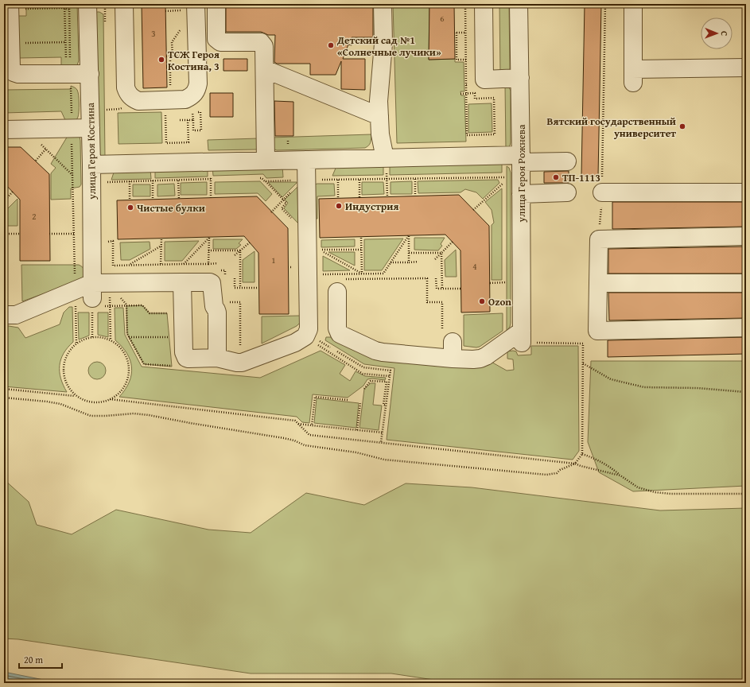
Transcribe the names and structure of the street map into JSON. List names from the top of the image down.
{
  "streets": {
    "street": ["улица Героя Костина", "улица Героя Рожнева"]
  },
  "places": [
    "Детский сад №1 «Солнечные лучики»",
    "ТСЖ Героя Костина, 3",
    "Вятский государственный университет",
    "ТП-1113",
    "Индустрия",
    "Чистые булки",
    "Ozon"
  ],
  "house_numbers": [
    "6",
    "3",
    "2",
    "1",
    "4"
  ],
  "scale_bar": "20 m",
  "north": "right"
}
